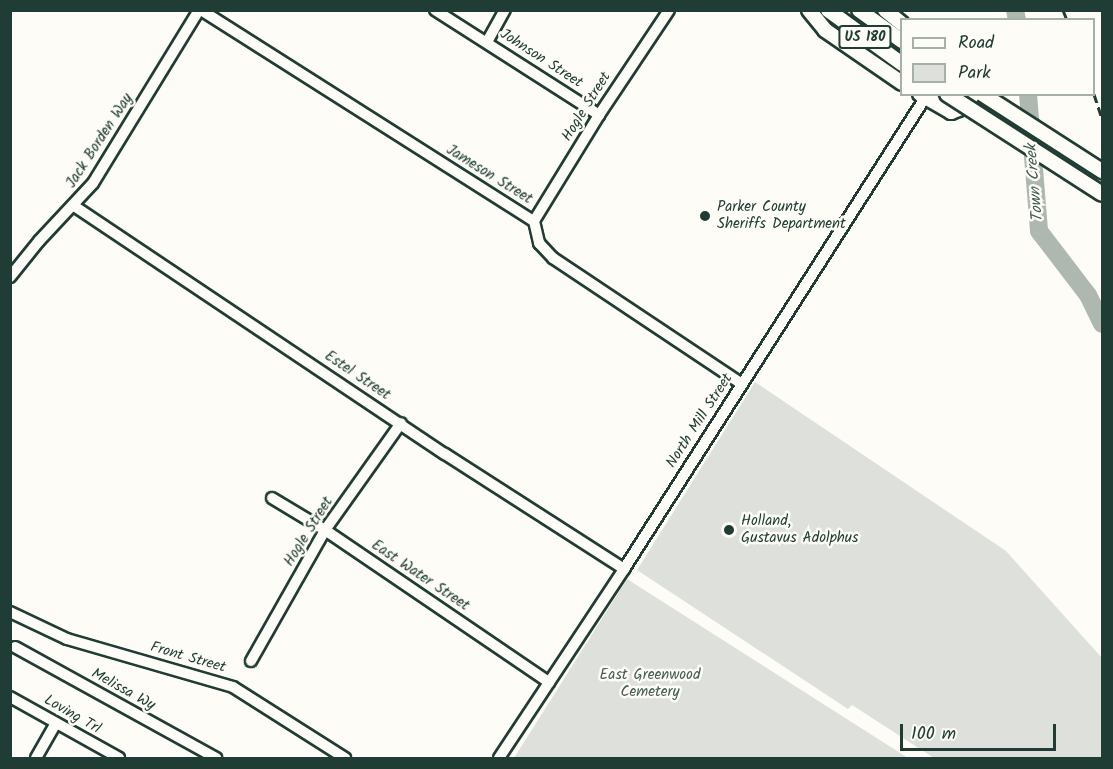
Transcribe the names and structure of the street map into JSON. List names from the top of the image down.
{
  "streets": {
    "main road": ["US 180"],
    "street": [
      "Johnson Street",
      "Hogle Street",
      "Jack Borden Way",
      "Jameson Street",
      "Estel Street",
      "North Mill Street",
      "East Water Street",
      "Front Street",
      "Melissa Wy",
      "Loving Trl"
    ]
  },
  "crossings": [
    ["Johnson Street", "Hogle Street"],
    ["Hogle Street", "Jameson Street"],
    ["Hogle Street", "Estel Street"],
    ["Hogle Street", "East Water Street"],
    ["Jack Borden Way", "Jameson Street"],
    ["Jack Borden Way", "Estel Street"],
    ["Jameson Street", "North Mill Street"],
    ["Estel Street", "North Mill Street"],
    ["North Mill Street", "East Water Street"]
  ],
  "water": ["Town Creek"],
  "parks": ["East Greenwood Cemetery"],
  "places": ["Parker County Sheriffs Department", "Holland, Gustavus Adolphus"],
  "legend": ["Road", "Park"],
  "scale_bar": "100 m"
}
